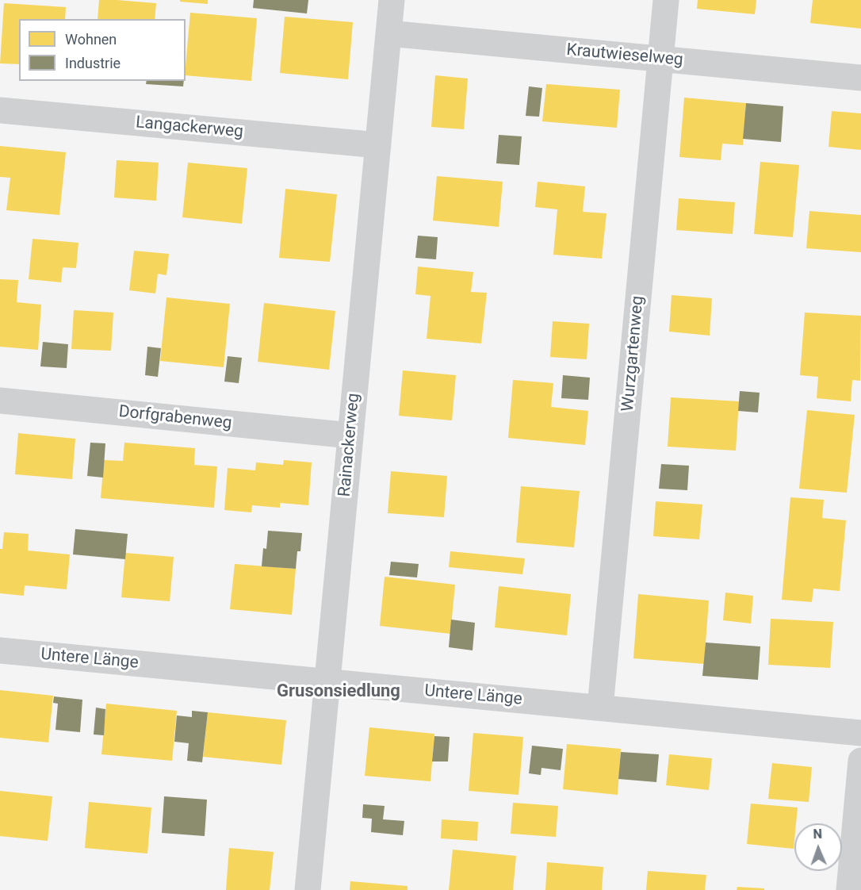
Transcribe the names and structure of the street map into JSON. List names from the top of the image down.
{
  "streets": {
    "street": [
      "Krautwieselweg",
      "Langackerweg",
      "Wurzgartenweg",
      "Dorfgrabenweg",
      "Rainackerweg",
      "Untere Länge"
    ]
  },
  "crossings": [
    ["Krautwieselweg", "Wurzgartenweg"],
    ["Krautwieselweg", "Rainackerweg"],
    ["Langackerweg", "Rainackerweg"],
    ["Wurzgartenweg", "Untere Länge"],
    ["Dorfgrabenweg", "Rainackerweg"],
    ["Rainackerweg", "Untere Länge"]
  ],
  "districts": ["Grusonsiedlung"],
  "legend": ["Wohnen", "Industrie"],
  "north": "top"
}
